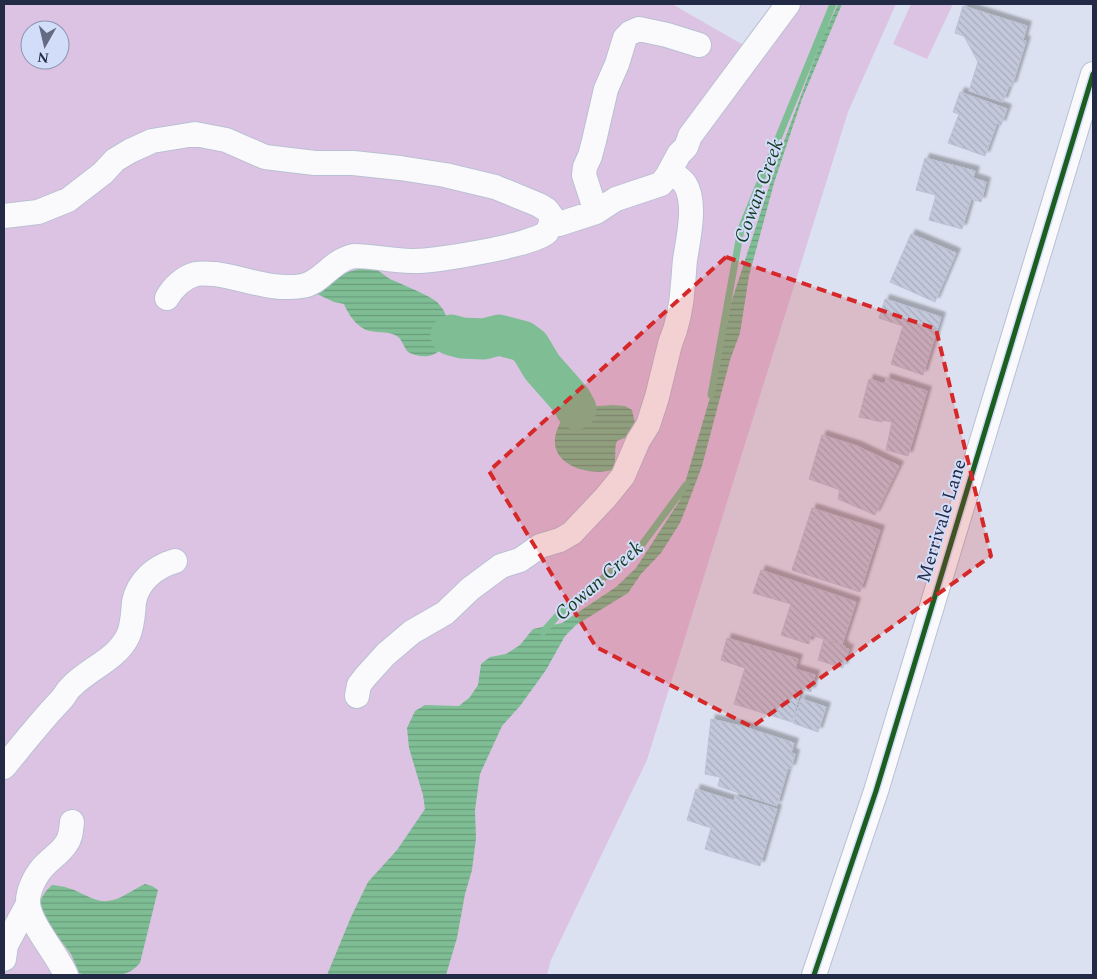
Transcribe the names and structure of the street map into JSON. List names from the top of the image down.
{
  "streets": {
    "street": ["Merrivale Lane"]
  },
  "water": ["Cowan Creek"],
  "north": "bottom"
}
